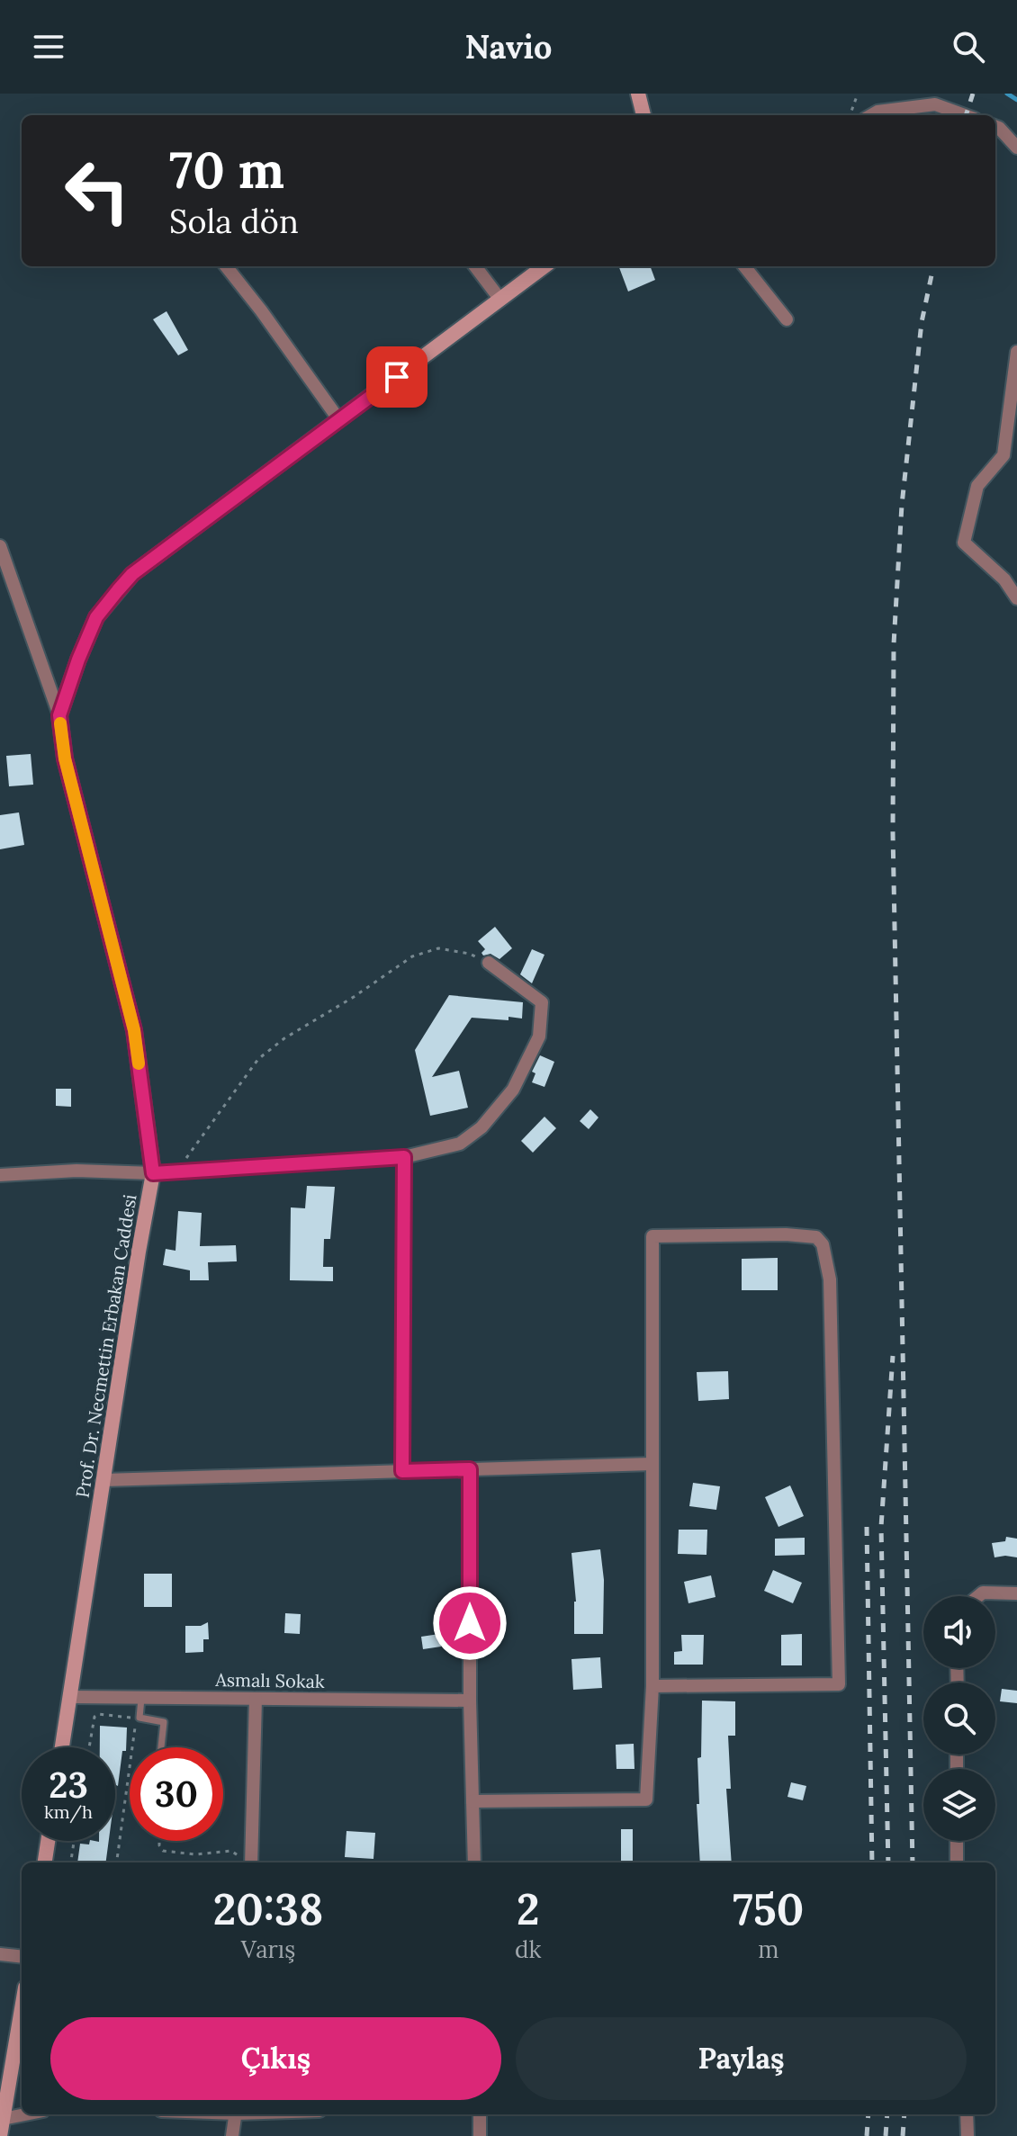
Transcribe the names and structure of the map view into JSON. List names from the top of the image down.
{
  "streets": {
    "street": ["Prof. Dr. Necmettin Erbakan Caddesi", "Asmalı Sokak"]
  },
  "crossings": [
    ["Prof. Dr. Necmettin Erbakan Caddesi", "Asmalı Sokak"]
  ],
  "page": {
    "header": "Navio",
    "turn": ["70 m", "Sola dön"],
    "speed": "23 km/h",
    "limit": "30",
    "eta": [
      "20:38",
      "Varış",
      "2",
      "dk",
      "750",
      "m"
    ],
    "buttons": ["Çıkış", "Paylaş"]
  }
}
